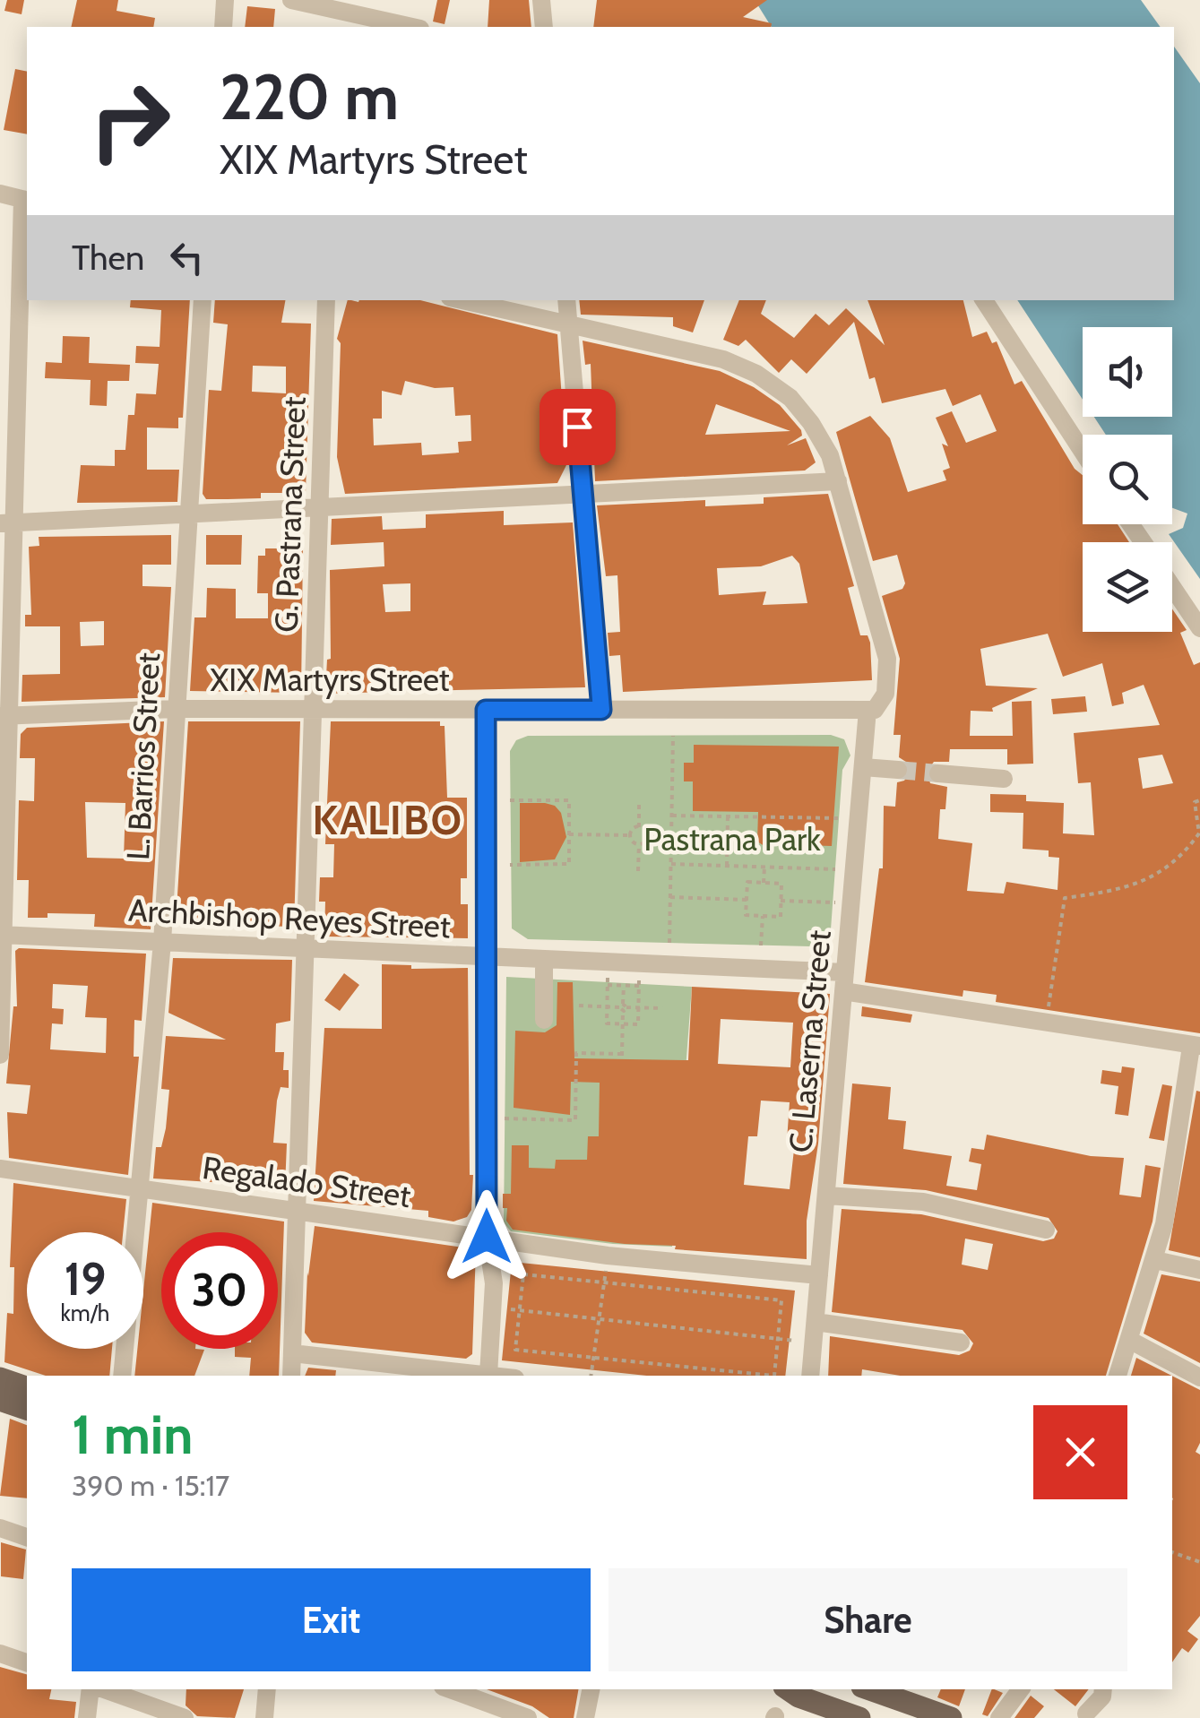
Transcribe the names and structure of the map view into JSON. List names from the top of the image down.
{
  "streets": {
    "street": [
      "G. Pastrana Street",
      "XIX Martyrs Street",
      "L. Barrios Street",
      "Archbishop Reyes Street",
      "C. Laserna Street",
      "Regalado Street"
    ]
  },
  "crossings": [
    ["G. Pastrana Street", "XIX Martyrs Street"],
    ["G. Pastrana Street", "Archbishop Reyes Street"],
    ["G. Pastrana Street", "Regalado Street"],
    ["XIX Martyrs Street", "L. Barrios Street"],
    ["XIX Martyrs Street", "C. Laserna Street"],
    ["L. Barrios Street", "Archbishop Reyes Street"],
    ["L. Barrios Street", "Regalado Street"],
    ["Archbishop Reyes Street", "C. Laserna Street"],
    ["C. Laserna Street", "Regalado Street"]
  ],
  "districts": ["KALIBO"],
  "parks": ["Pastrana Park"],
  "page": {
    "turn": ["220 m", "XIX Martyrs Street"],
    "then": "Then",
    "speed": "19 km/h",
    "limit": "30",
    "heading": ["1 min", "390 m · 15:17"],
    "buttons": ["Exit", "Share"]
  }
}
